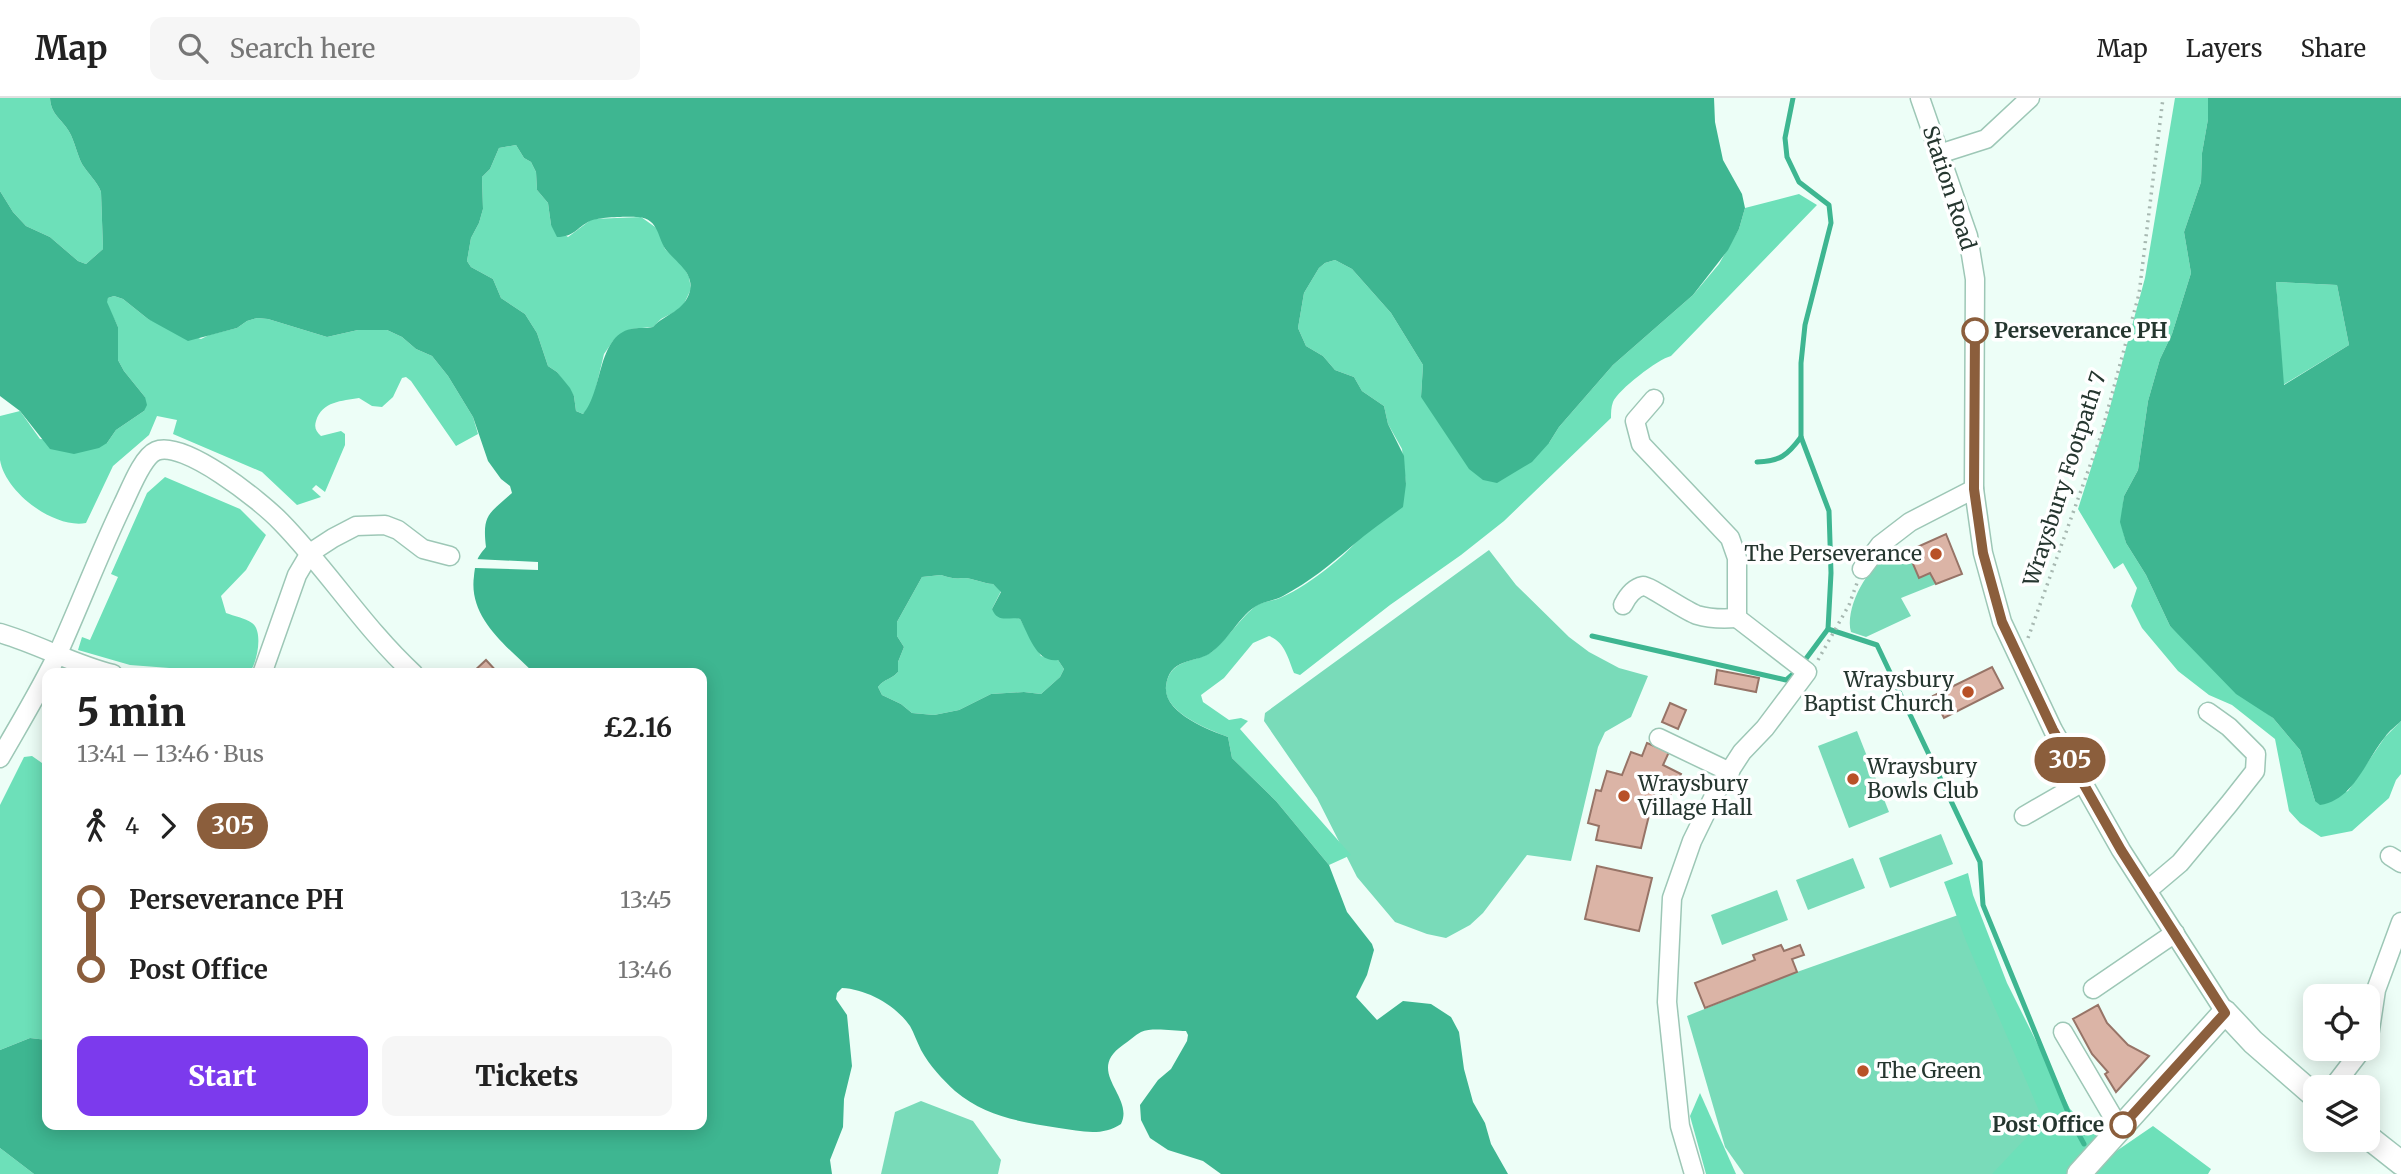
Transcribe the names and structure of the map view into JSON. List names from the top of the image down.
{
  "streets": {
    "street": ["Station Road"],
    "path": ["Wraysbury Footpath 7"]
  },
  "crossings": [
    ["Station Road", "Wraysbury Footpath 7"]
  ],
  "places": [
    "Perseverance PH",
    "The Perseverance",
    "Wraysbury Baptist Church",
    "Wraysbury Bowls Club",
    "Wraysbury Village Hall",
    "The Green",
    "Post Office"
  ],
  "lines": ["bus line 305"],
  "page": {
    "header": "Map",
    "search": "Search here",
    "nav": ["Map", "Layers", "Share"],
    "on_map": "305",
    "heading": ["5 min", "13:41 – 13:46 · Bus", "£2.16"],
    "legs": ["4", "305"],
    "list": [
      {
        "name": "Perseverance PH",
        "value": "13:45"
      },
      {
        "name": "Post Office",
        "value": "13:46"
      }
    ],
    "buttons": ["Start", "Tickets"]
  }
}
